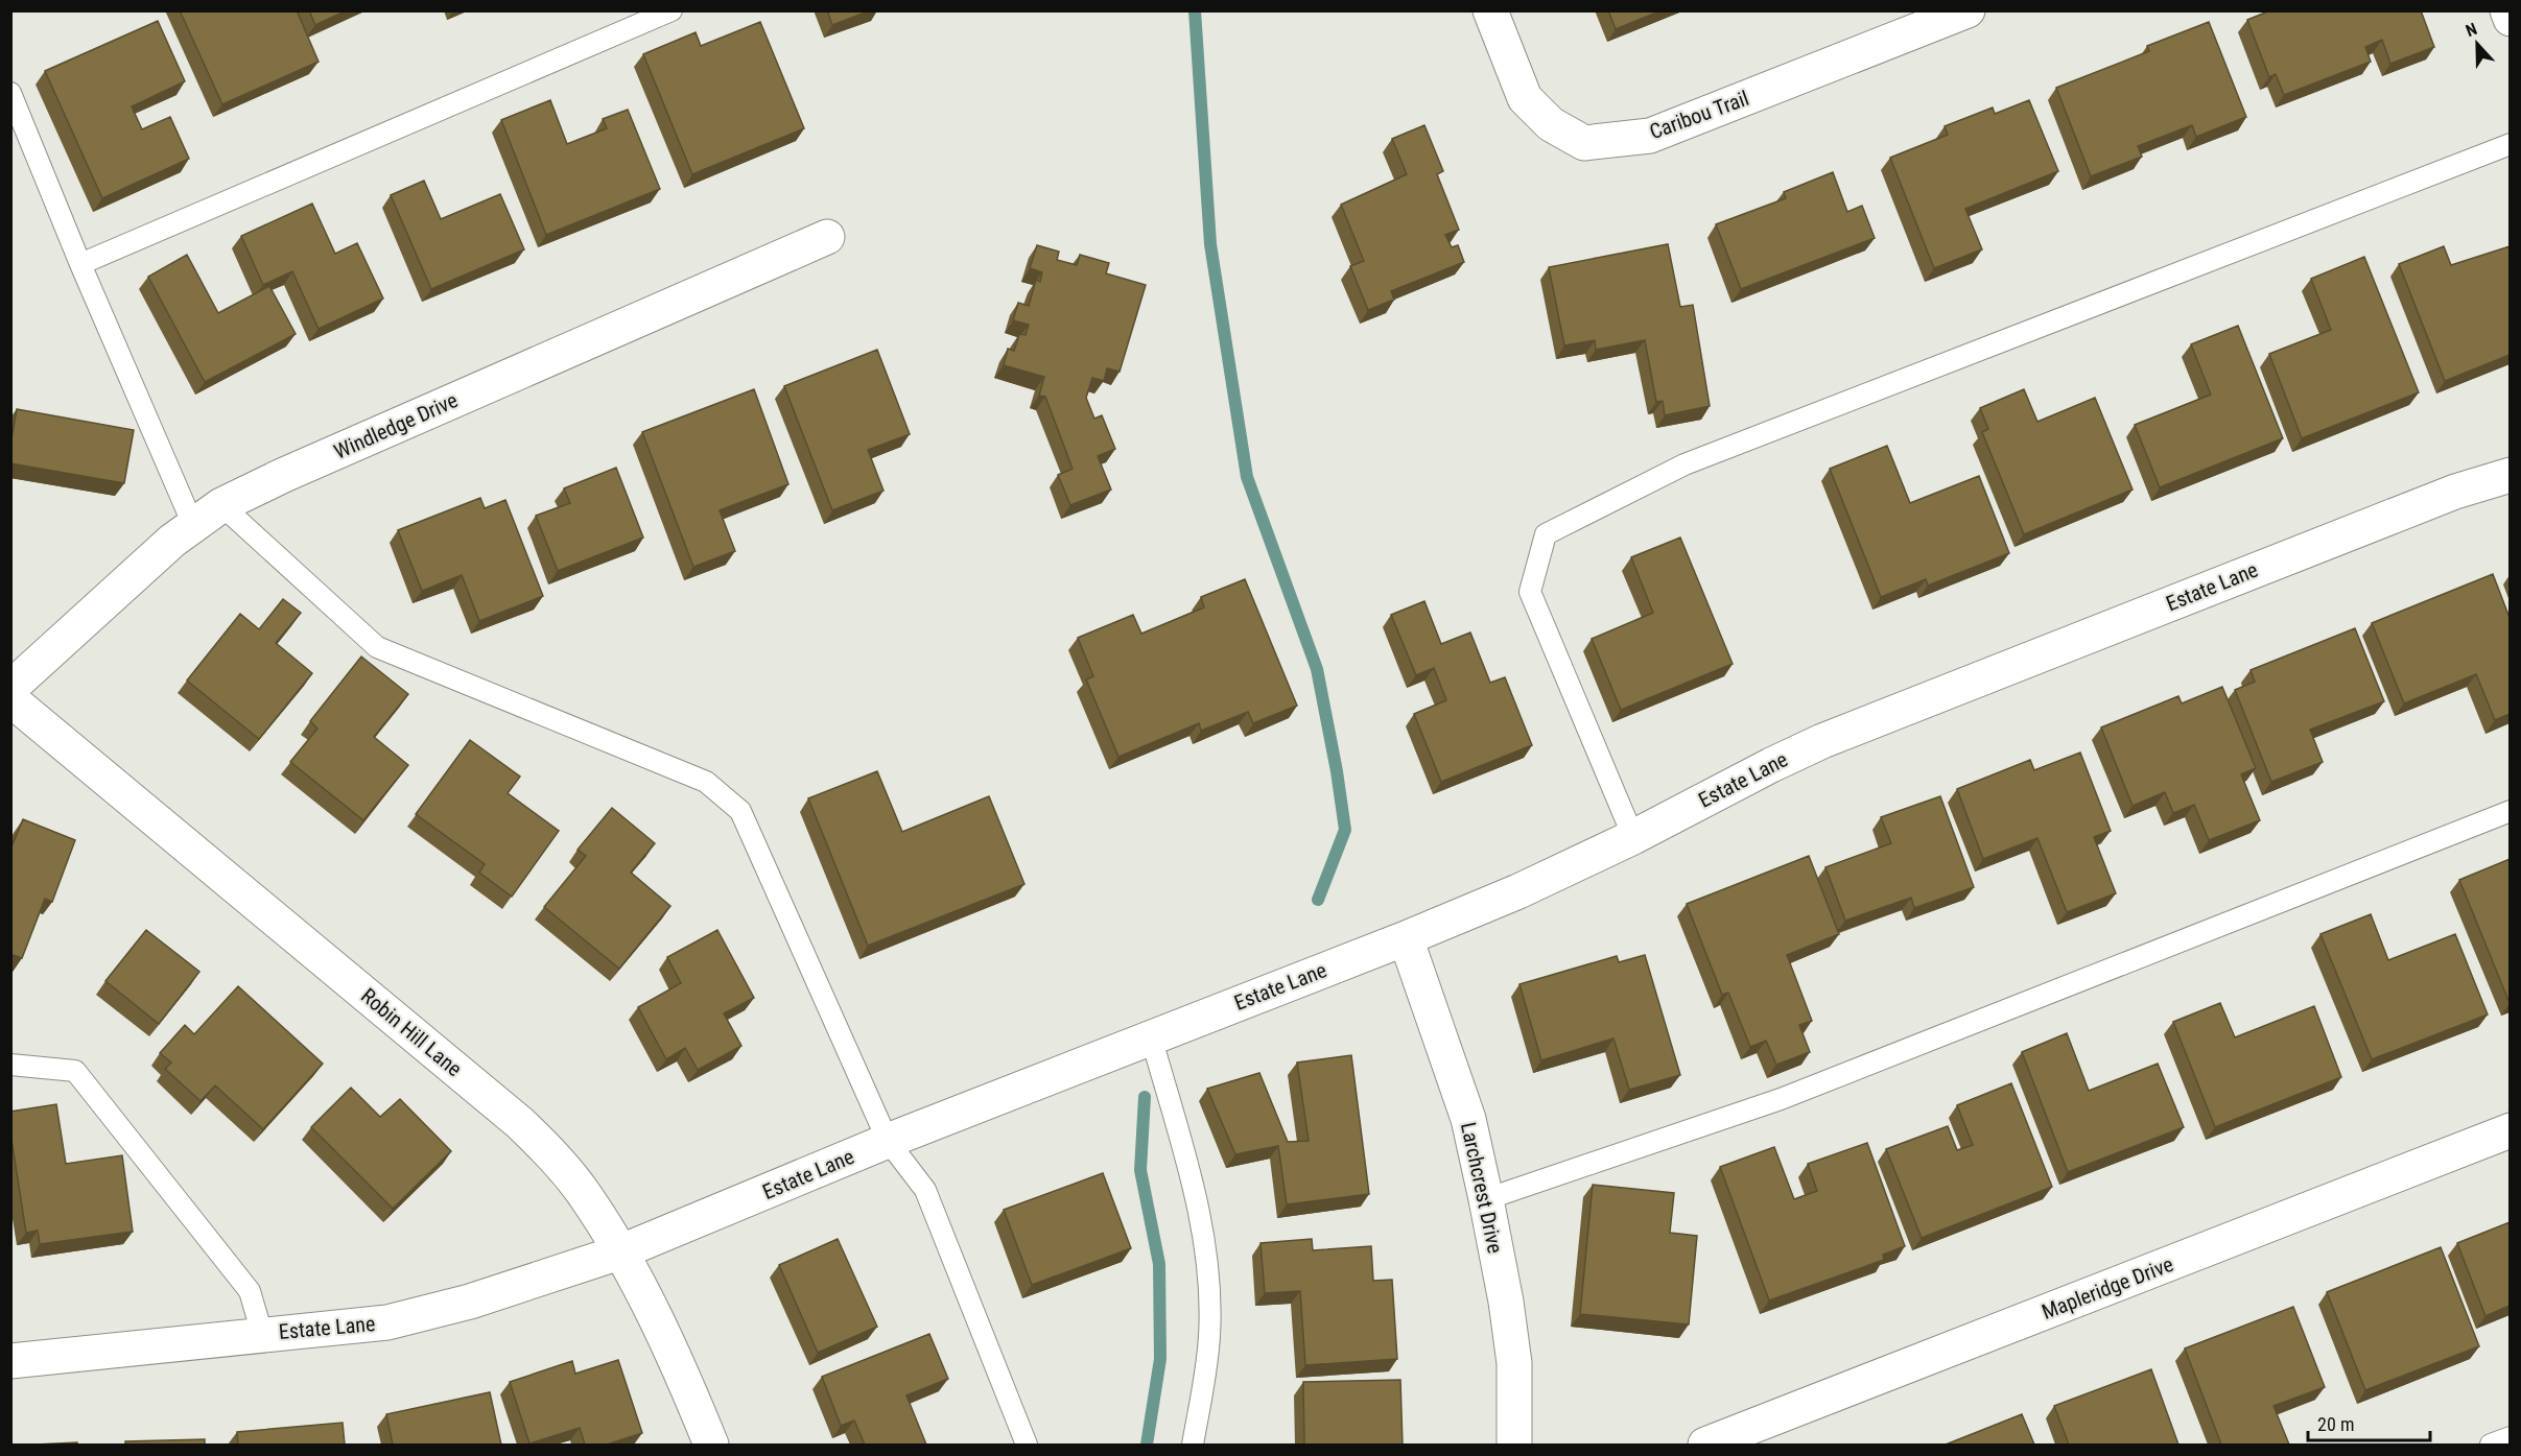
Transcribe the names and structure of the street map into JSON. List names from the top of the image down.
{
  "streets": {
    "street": [
      "Caribou Trail",
      "Windledge Drive",
      "Estate Lane",
      "Robin Hill Lane",
      "Larchcrest Drive",
      "Mapleridge Drive"
    ]
  },
  "crossings": [
    ["Estate Lane", "Robin Hill Lane"],
    ["Estate Lane", "Larchcrest Drive"]
  ],
  "scale_bar": "20 m",
  "north": "top"
}
